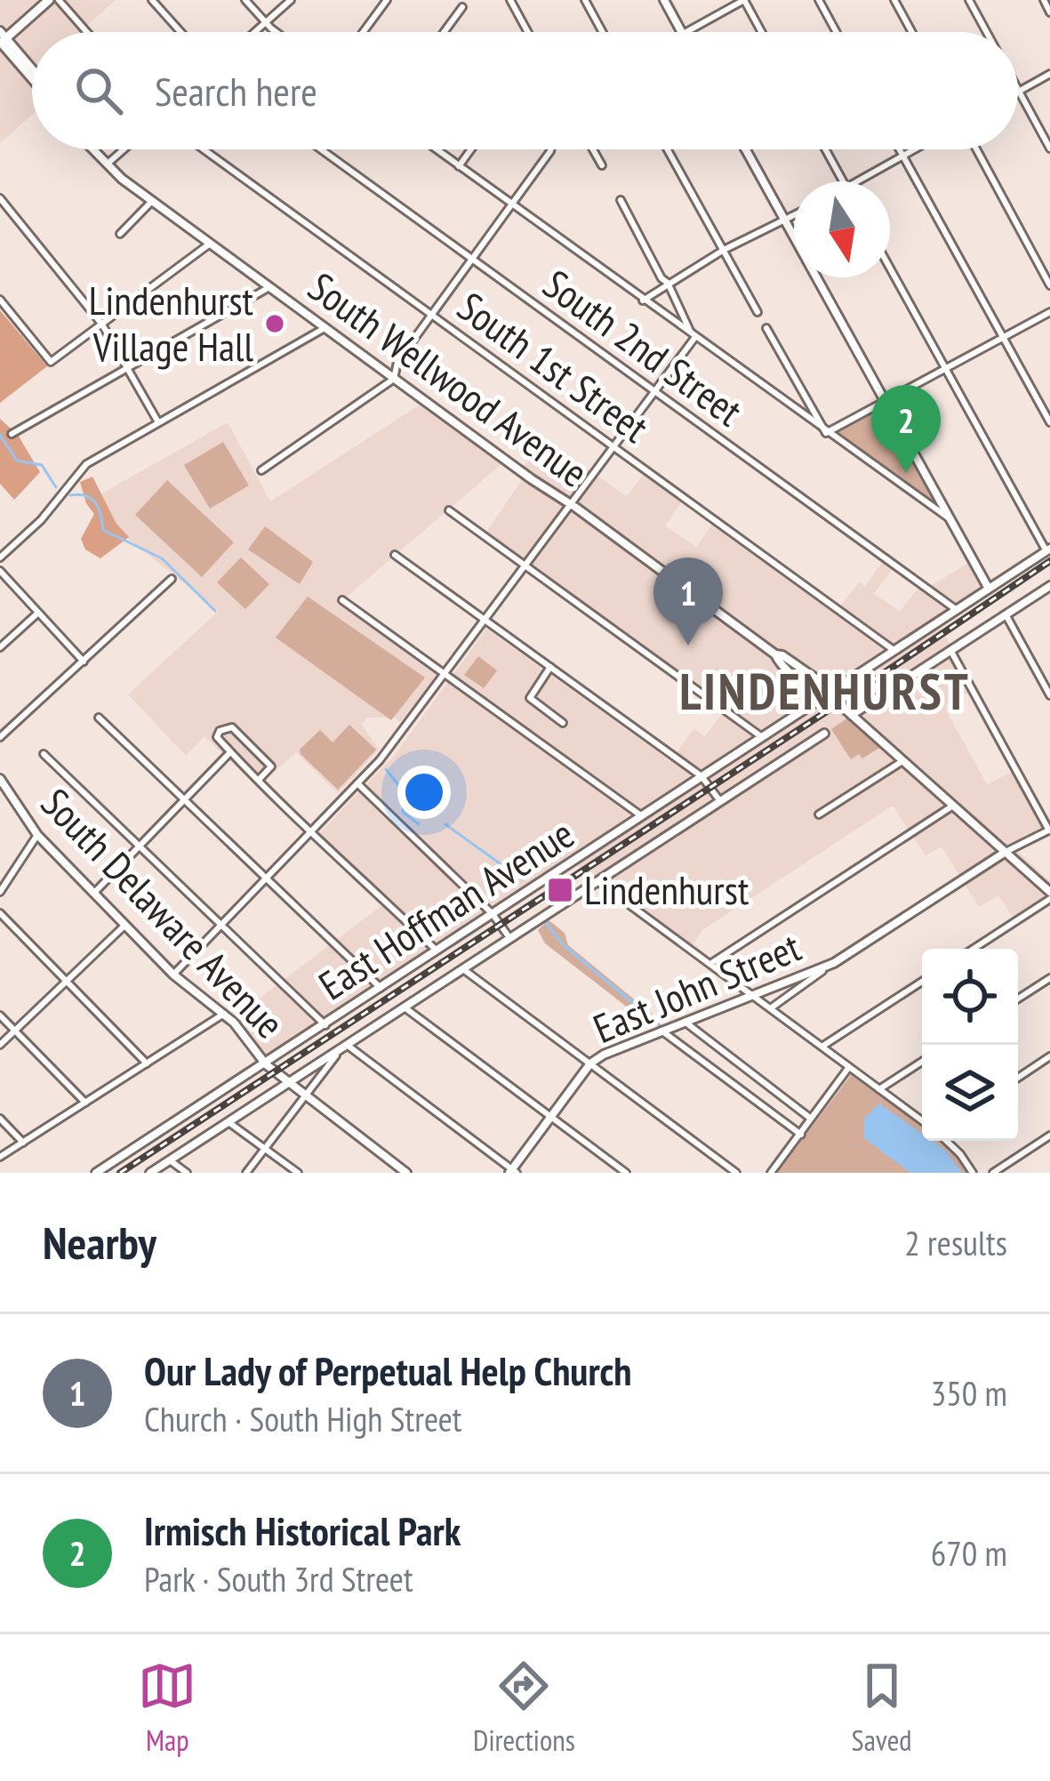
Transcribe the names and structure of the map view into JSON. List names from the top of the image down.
{
  "streets": {
    "street": [
      "South 2nd Street",
      "South 1st Street",
      "South Wellwood Avenue",
      "East Hoffman Avenue",
      "South Delaware Avenue",
      "East John Street"
    ]
  },
  "crossings": [
    ["South 2nd Street", "East Hoffman Avenue"],
    ["South 1st Street", "East Hoffman Avenue"],
    ["South Wellwood Avenue", "East Hoffman Avenue"],
    ["South Wellwood Avenue", "East John Street"],
    ["East Hoffman Avenue", "South Delaware Avenue"]
  ],
  "districts": ["LINDENHURST"],
  "places": {
    "other": ["Lindenhurst Village Hall"],
    "transit": ["Lindenhurst"]
  },
  "north": "bottom",
  "page": {
    "search": "Search here",
    "pins": ["2", "1"],
    "heading": ["Nearby", "2 results"],
    "list": [
      {
        "mark": "1",
        "name": "Our Lady of Perpetual Help Church",
        "note": "Church · South High Street",
        "value": "350 m"
      },
      {
        "mark": "2",
        "name": "Irmisch Historical Park",
        "note": "Park · South 3rd Street",
        "value": "670 m"
      }
    ],
    "nav": ["Map", "Directions", "Saved"]
  }
}
